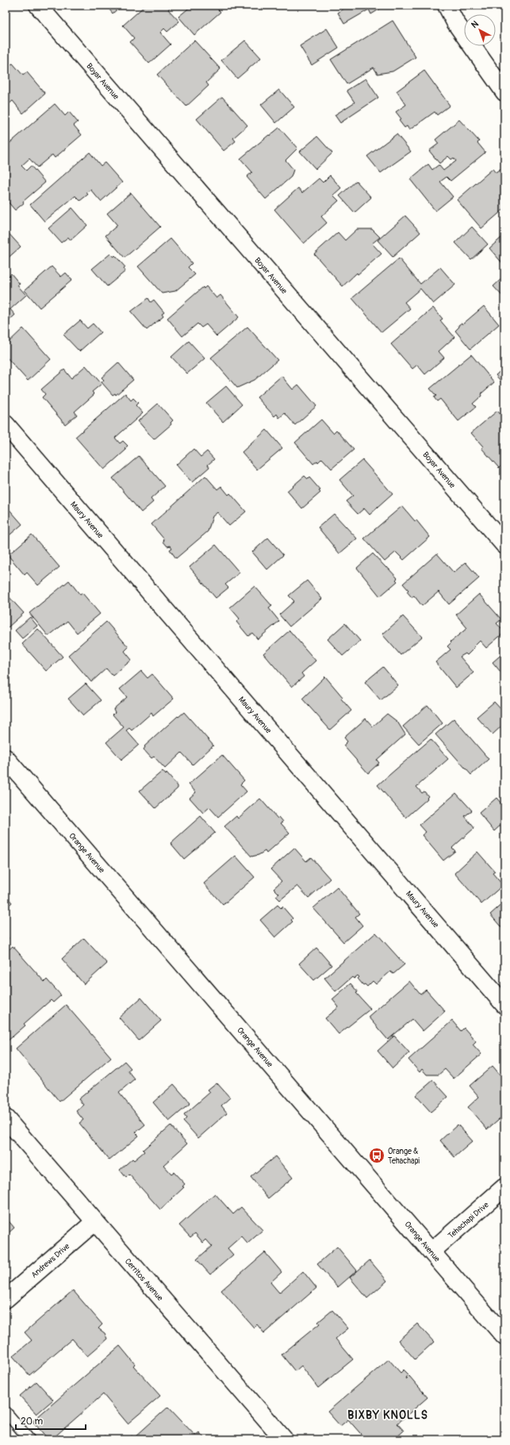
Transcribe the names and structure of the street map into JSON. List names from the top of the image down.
{
  "streets": {
    "street": [
      "Boyar Avenue",
      "Maury Avenue",
      "Orange Avenue",
      "Tehachapi Drive",
      "Andrews Drive",
      "Cerritos Avenue"
    ]
  },
  "crossings": [
    ["Orange Avenue", "Tehachapi Drive"],
    ["Andrews Drive", "Cerritos Avenue"]
  ],
  "districts": ["BIXBY KNOLLS"],
  "places": {
    "bus stop": ["Orange & Tehachapi"]
  },
  "scale_bar": "20 m",
  "north": "top left"
}
